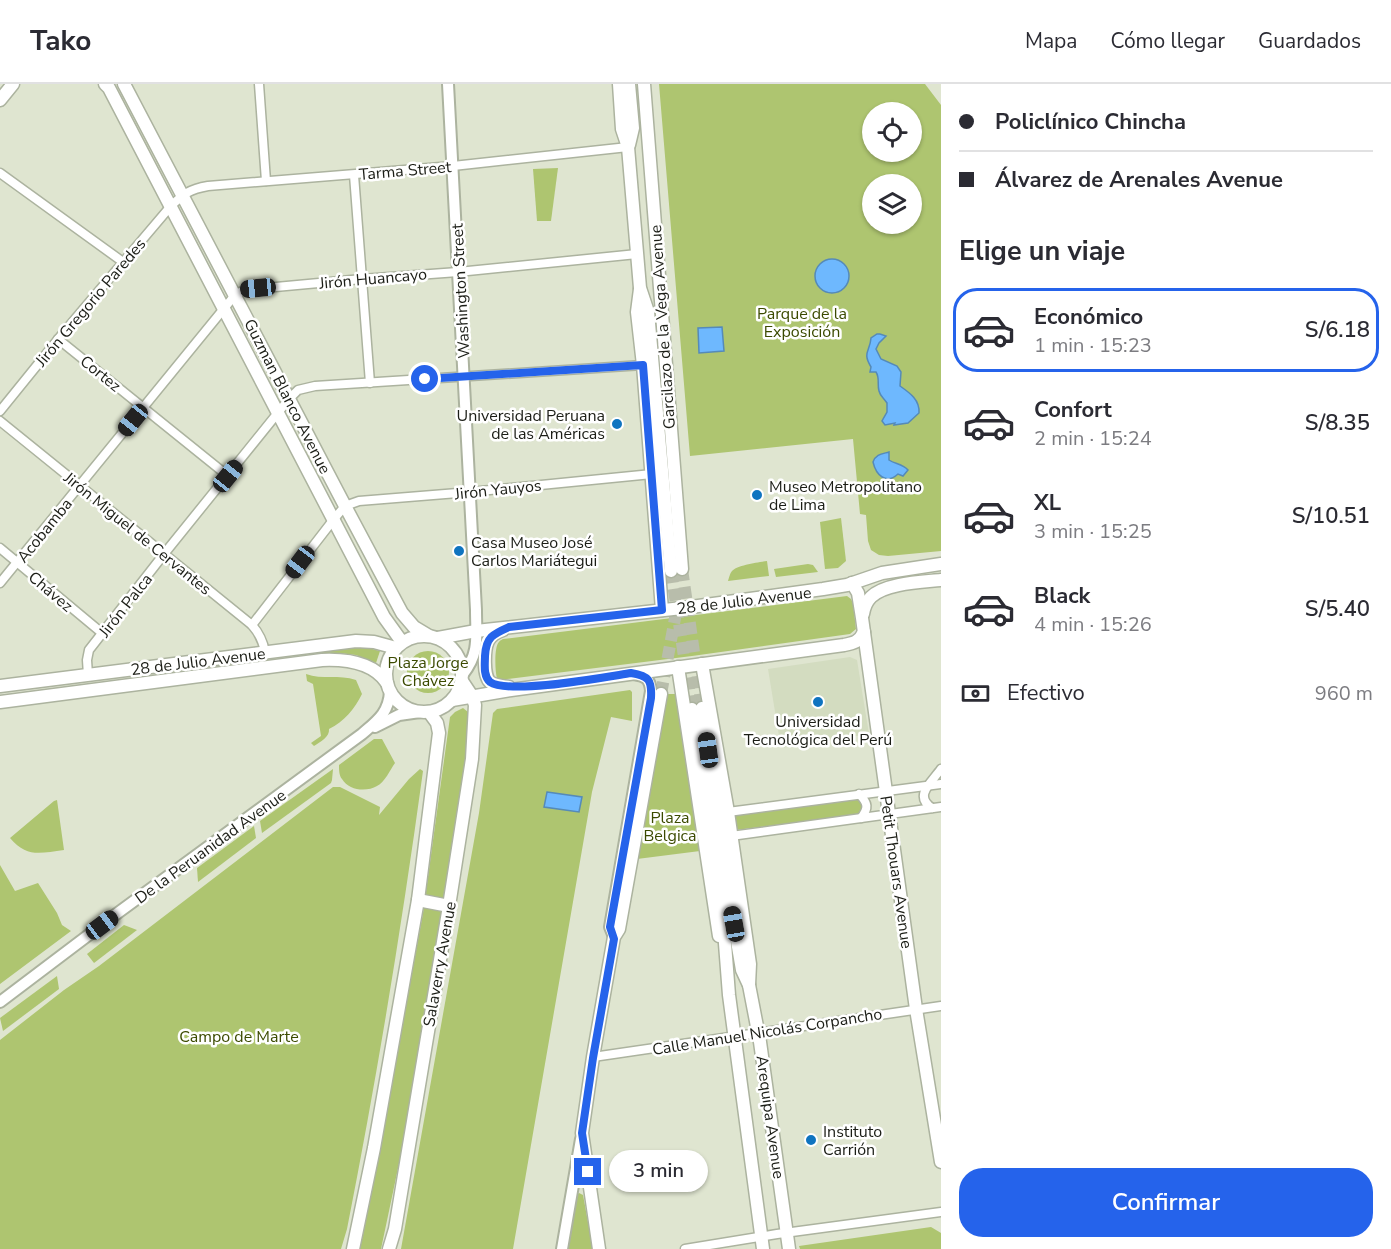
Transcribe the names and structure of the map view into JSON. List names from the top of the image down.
{
  "streets": {
    "main road": [
      "Garcilazo de la Vega Avenue",
      "Guzman Blanco Avenue",
      "28 de Julio Avenue",
      "Petit Thouars Avenue",
      "Salaverry Avenue",
      "Arequipa Avenue"
    ],
    "street": [
      "Tarma Street",
      "Jirón Huancayo",
      "Washington Street",
      "Jirón Gregorio Paredes",
      "Cortez",
      "Jirón Yauyos",
      "Acobamba",
      "Jirón Miguel de Cervantes",
      "Chávez",
      "Jirón Palca",
      "De la Peruanidad Avenue",
      "Calle Manuel Nicolás Corpancho"
    ]
  },
  "crossings": [
    ["Tarma Street", "Washington Street"],
    ["Tarma Street", "Jirón Gregorio Paredes"],
    ["Tarma Street", "Garcilazo de la Vega Avenue"],
    ["Tarma Street", "Guzman Blanco Avenue"],
    ["Jirón Huancayo", "Washington Street"],
    ["Jirón Huancayo", "Garcilazo de la Vega Avenue"],
    ["Jirón Huancayo", "Guzman Blanco Avenue"],
    ["Washington Street", "Guzman Blanco Avenue"],
    ["Washington Street", "Jirón Yauyos"],
    ["Washington Street", "28 de Julio Avenue"],
    ["Washington Street", "De la Peruanidad Avenue"],
    ["Washington Street", "Salaverry Avenue"],
    ["Jirón Gregorio Paredes", "Cortez"],
    ["Jirón Gregorio Paredes", "Guzman Blanco Avenue"],
    ["Garcilazo de la Vega Avenue", "Jirón Yauyos"],
    ["Garcilazo de la Vega Avenue", "28 de Julio Avenue"],
    ["Cortez", "Acobamba"],
    ["Cortez", "Jirón Palca"],
    ["Guzman Blanco Avenue", "Jirón Yauyos"],
    ["Guzman Blanco Avenue", "Acobamba"],
    ["Guzman Blanco Avenue", "28 de Julio Avenue"],
    ["Guzman Blanco Avenue", "Jirón Palca"],
    ["Guzman Blanco Avenue", "De la Peruanidad Avenue"],
    ["Guzman Blanco Avenue", "Salaverry Avenue"],
    ["Acobamba", "Jirón Miguel de Cervantes"],
    ["Acobamba", "Chávez"],
    ["Jirón Miguel de Cervantes", "28 de Julio Avenue"],
    ["Jirón Miguel de Cervantes", "Jirón Palca"],
    ["Chávez", "Jirón Palca"],
    ["28 de Julio Avenue", "Jirón Palca"],
    ["28 de Julio Avenue", "De la Peruanidad Avenue"],
    ["28 de Julio Avenue", "Petit Thouars Avenue"],
    ["28 de Julio Avenue", "Salaverry Avenue"],
    ["De la Peruanidad Avenue", "Salaverry Avenue"],
    ["Petit Thouars Avenue", "Calle Manuel Nicolás Corpancho"],
    ["Calle Manuel Nicolás Corpancho", "Arequipa Avenue"]
  ],
  "parks": [
    "Parque de la Exposición",
    "Plaza Jorge Chávez",
    "Plaza Belgica",
    "Campo de Marte"
  ],
  "places": [
    "Universidad Peruana de las Américas",
    "Museo Metropolitano de Lima",
    "Casa Museo José Carlos Mariátegui",
    "Universidad Tecnológica del Perú",
    "Instituto Carrión"
  ],
  "page": {
    "header": "Tako",
    "nav": ["Mapa", "Cómo llegar", "Guardados"],
    "banner": ["Policlínico Chincha", "Álvarez de Arenales Avenue"],
    "heading": "Elige un viaje",
    "list": [
      {
        "name": "Económico",
        "note": "1 min · 15:23",
        "value": "S/6.18"
      },
      {
        "name": "Confort",
        "note": "2 min · 15:24",
        "value": "S/8.35"
      },
      {
        "name": "XL",
        "note": "3 min · 15:25",
        "value": "S/10.51"
      },
      {
        "name": "Black",
        "note": "4 min · 15:26",
        "value": "S/5.40"
      }
    ],
    "pay": ["Efectivo", "960 m"],
    "bubble": "3 min",
    "buttons": "Confirmar"
  }
}
